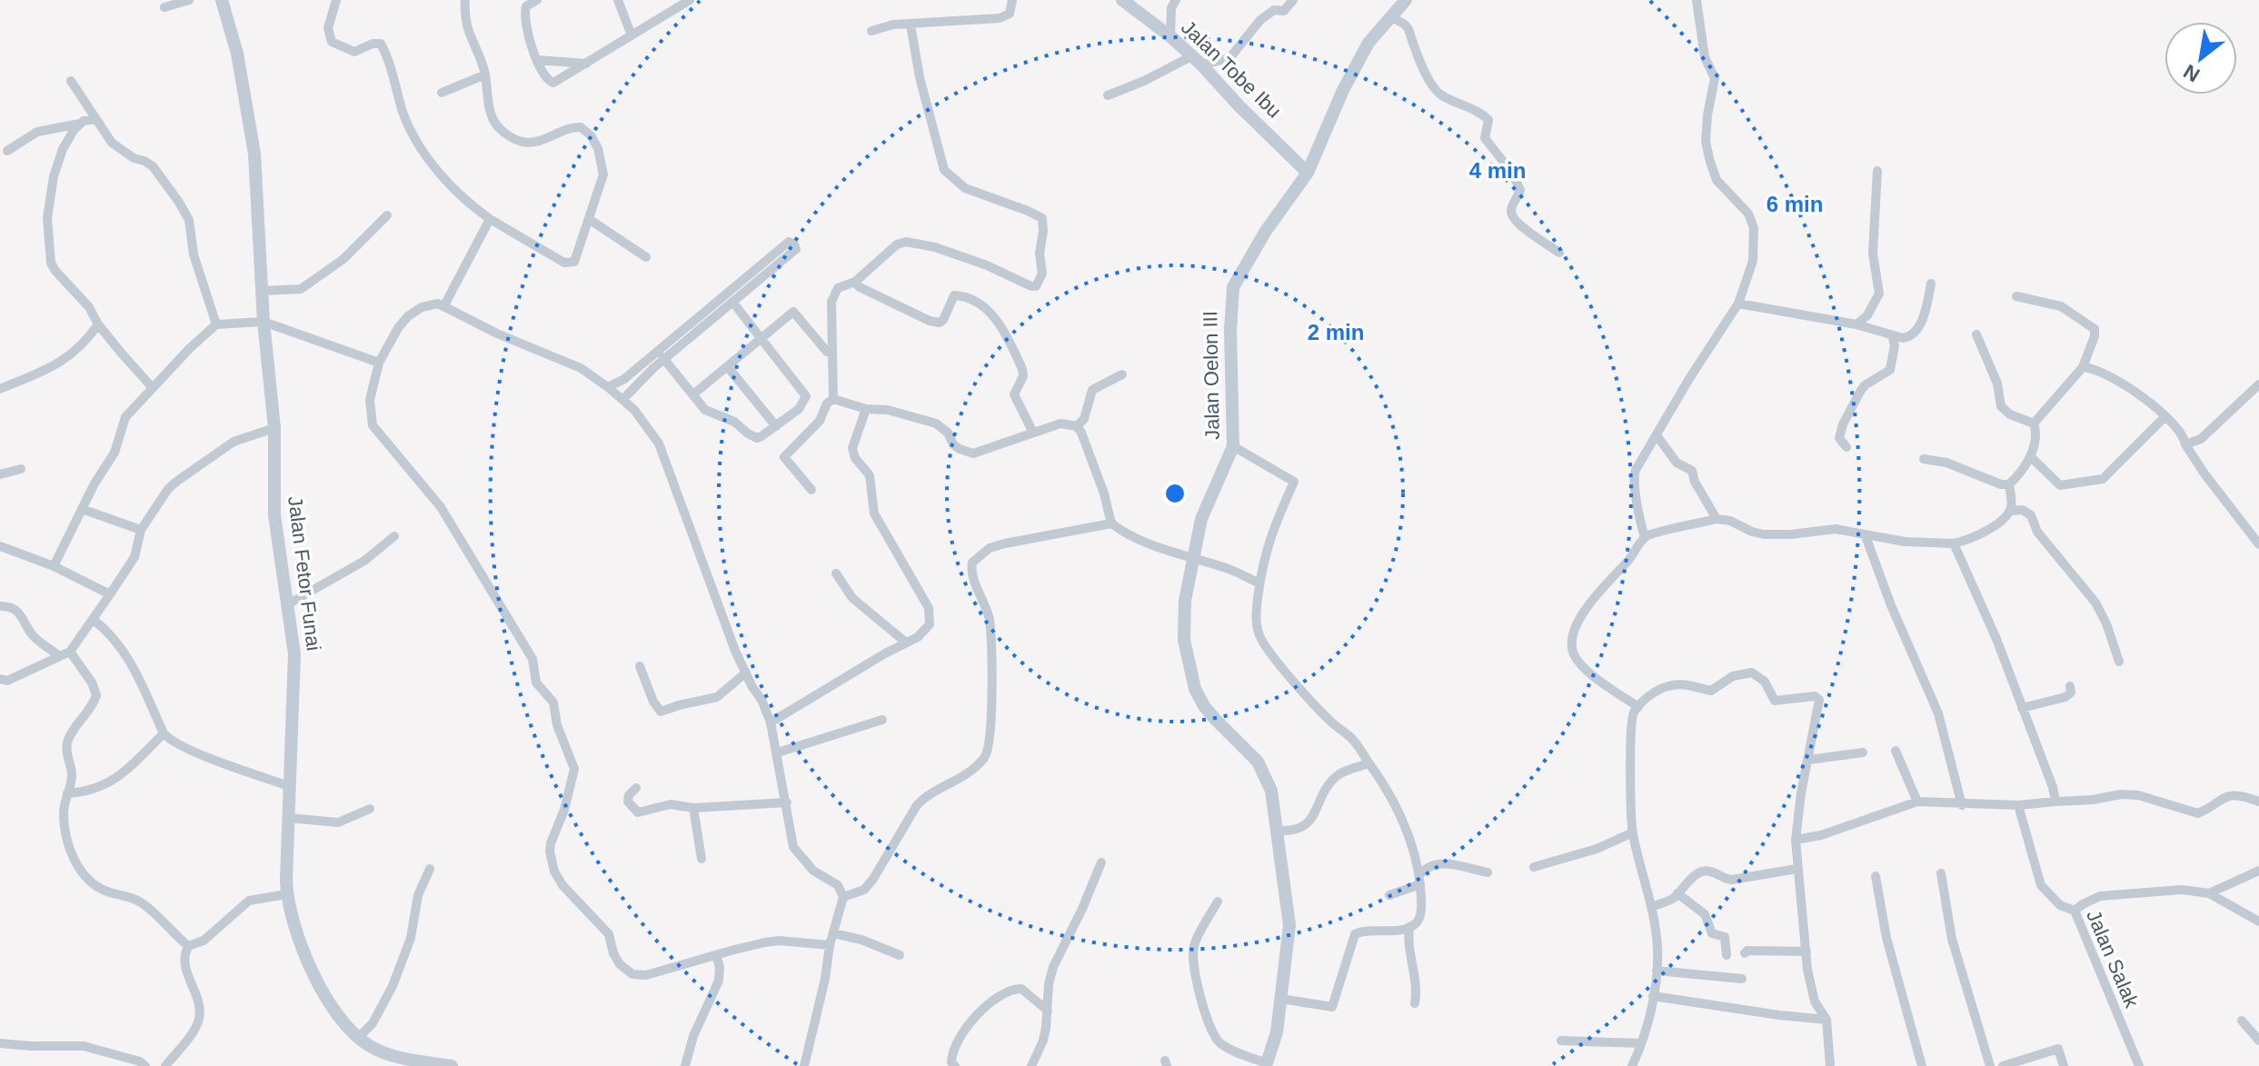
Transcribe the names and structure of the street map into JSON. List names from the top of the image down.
{
  "streets": {
    "street": [
      "Jalan Tobe Ibu",
      "Jalan Oelon III",
      "Jalan Fetor Funai",
      "Jalan Salak"
    ]
  },
  "crossings": [
    ["Jalan Tobe Ibu", "Jalan Oelon III"]
  ],
  "north": "bottom left",
  "rings": ["4 min", "6 min", "2 min"]
}
